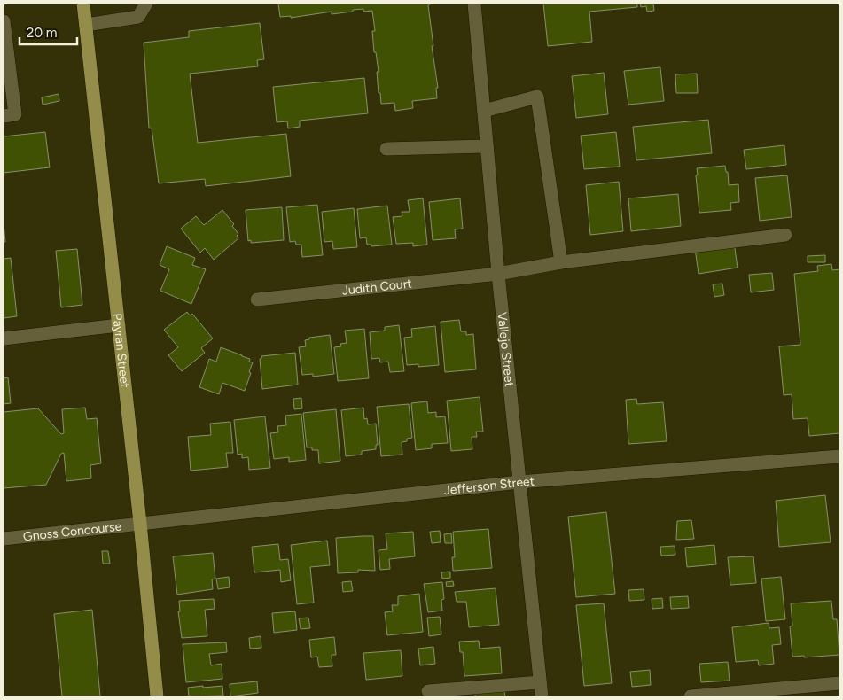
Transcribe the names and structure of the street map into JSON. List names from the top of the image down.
{
  "streets": {
    "main road": ["Payran Street"],
    "street": [
      "Judith Court",
      "Vallejo Street",
      "Jefferson Street",
      "Gnoss Concourse"
    ]
  },
  "crossings": [
    ["Judith Court", "Vallejo Street"],
    ["Payran Street", "Jefferson Street"],
    ["Payran Street", "Gnoss Concourse"],
    ["Vallejo Street", "Jefferson Street"],
    ["Jefferson Street", "Gnoss Concourse"]
  ],
  "scale_bar": "20 m"
}
